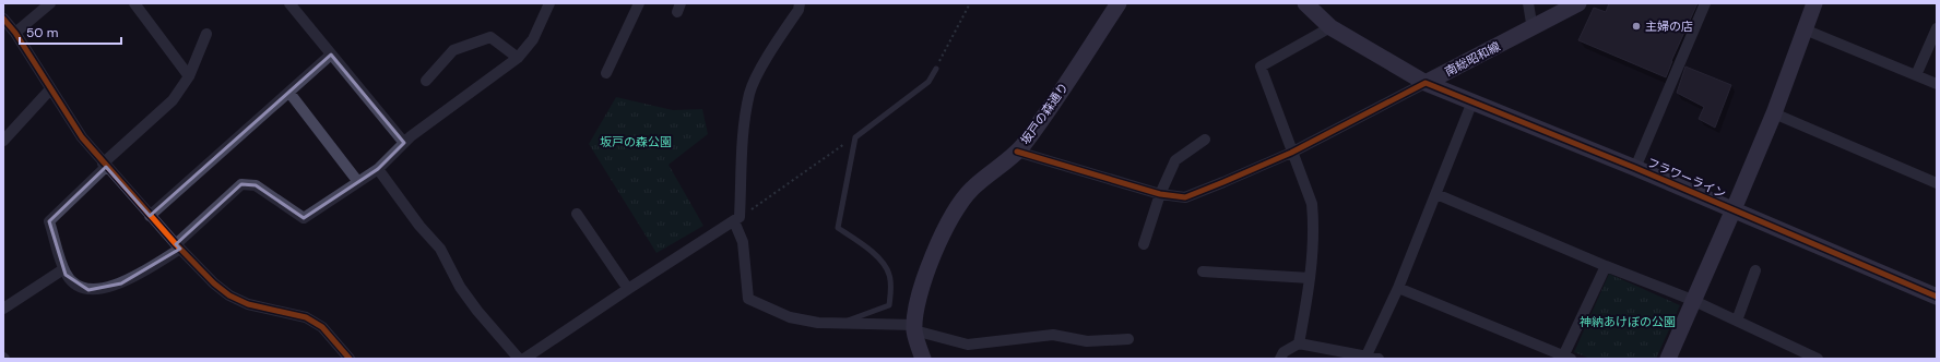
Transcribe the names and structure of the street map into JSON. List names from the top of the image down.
{
  "streets": {
    "street": ["南総昭和線", "坂戸の森通り", "フラワーライン"]
  },
  "crossings": [
    ["南総昭和線", "フラワーライン"]
  ],
  "parks": ["坂戸の森公園", "神納あけぼの公園"],
  "places": ["主婦の店"],
  "scale_bar": "50 m"
}
